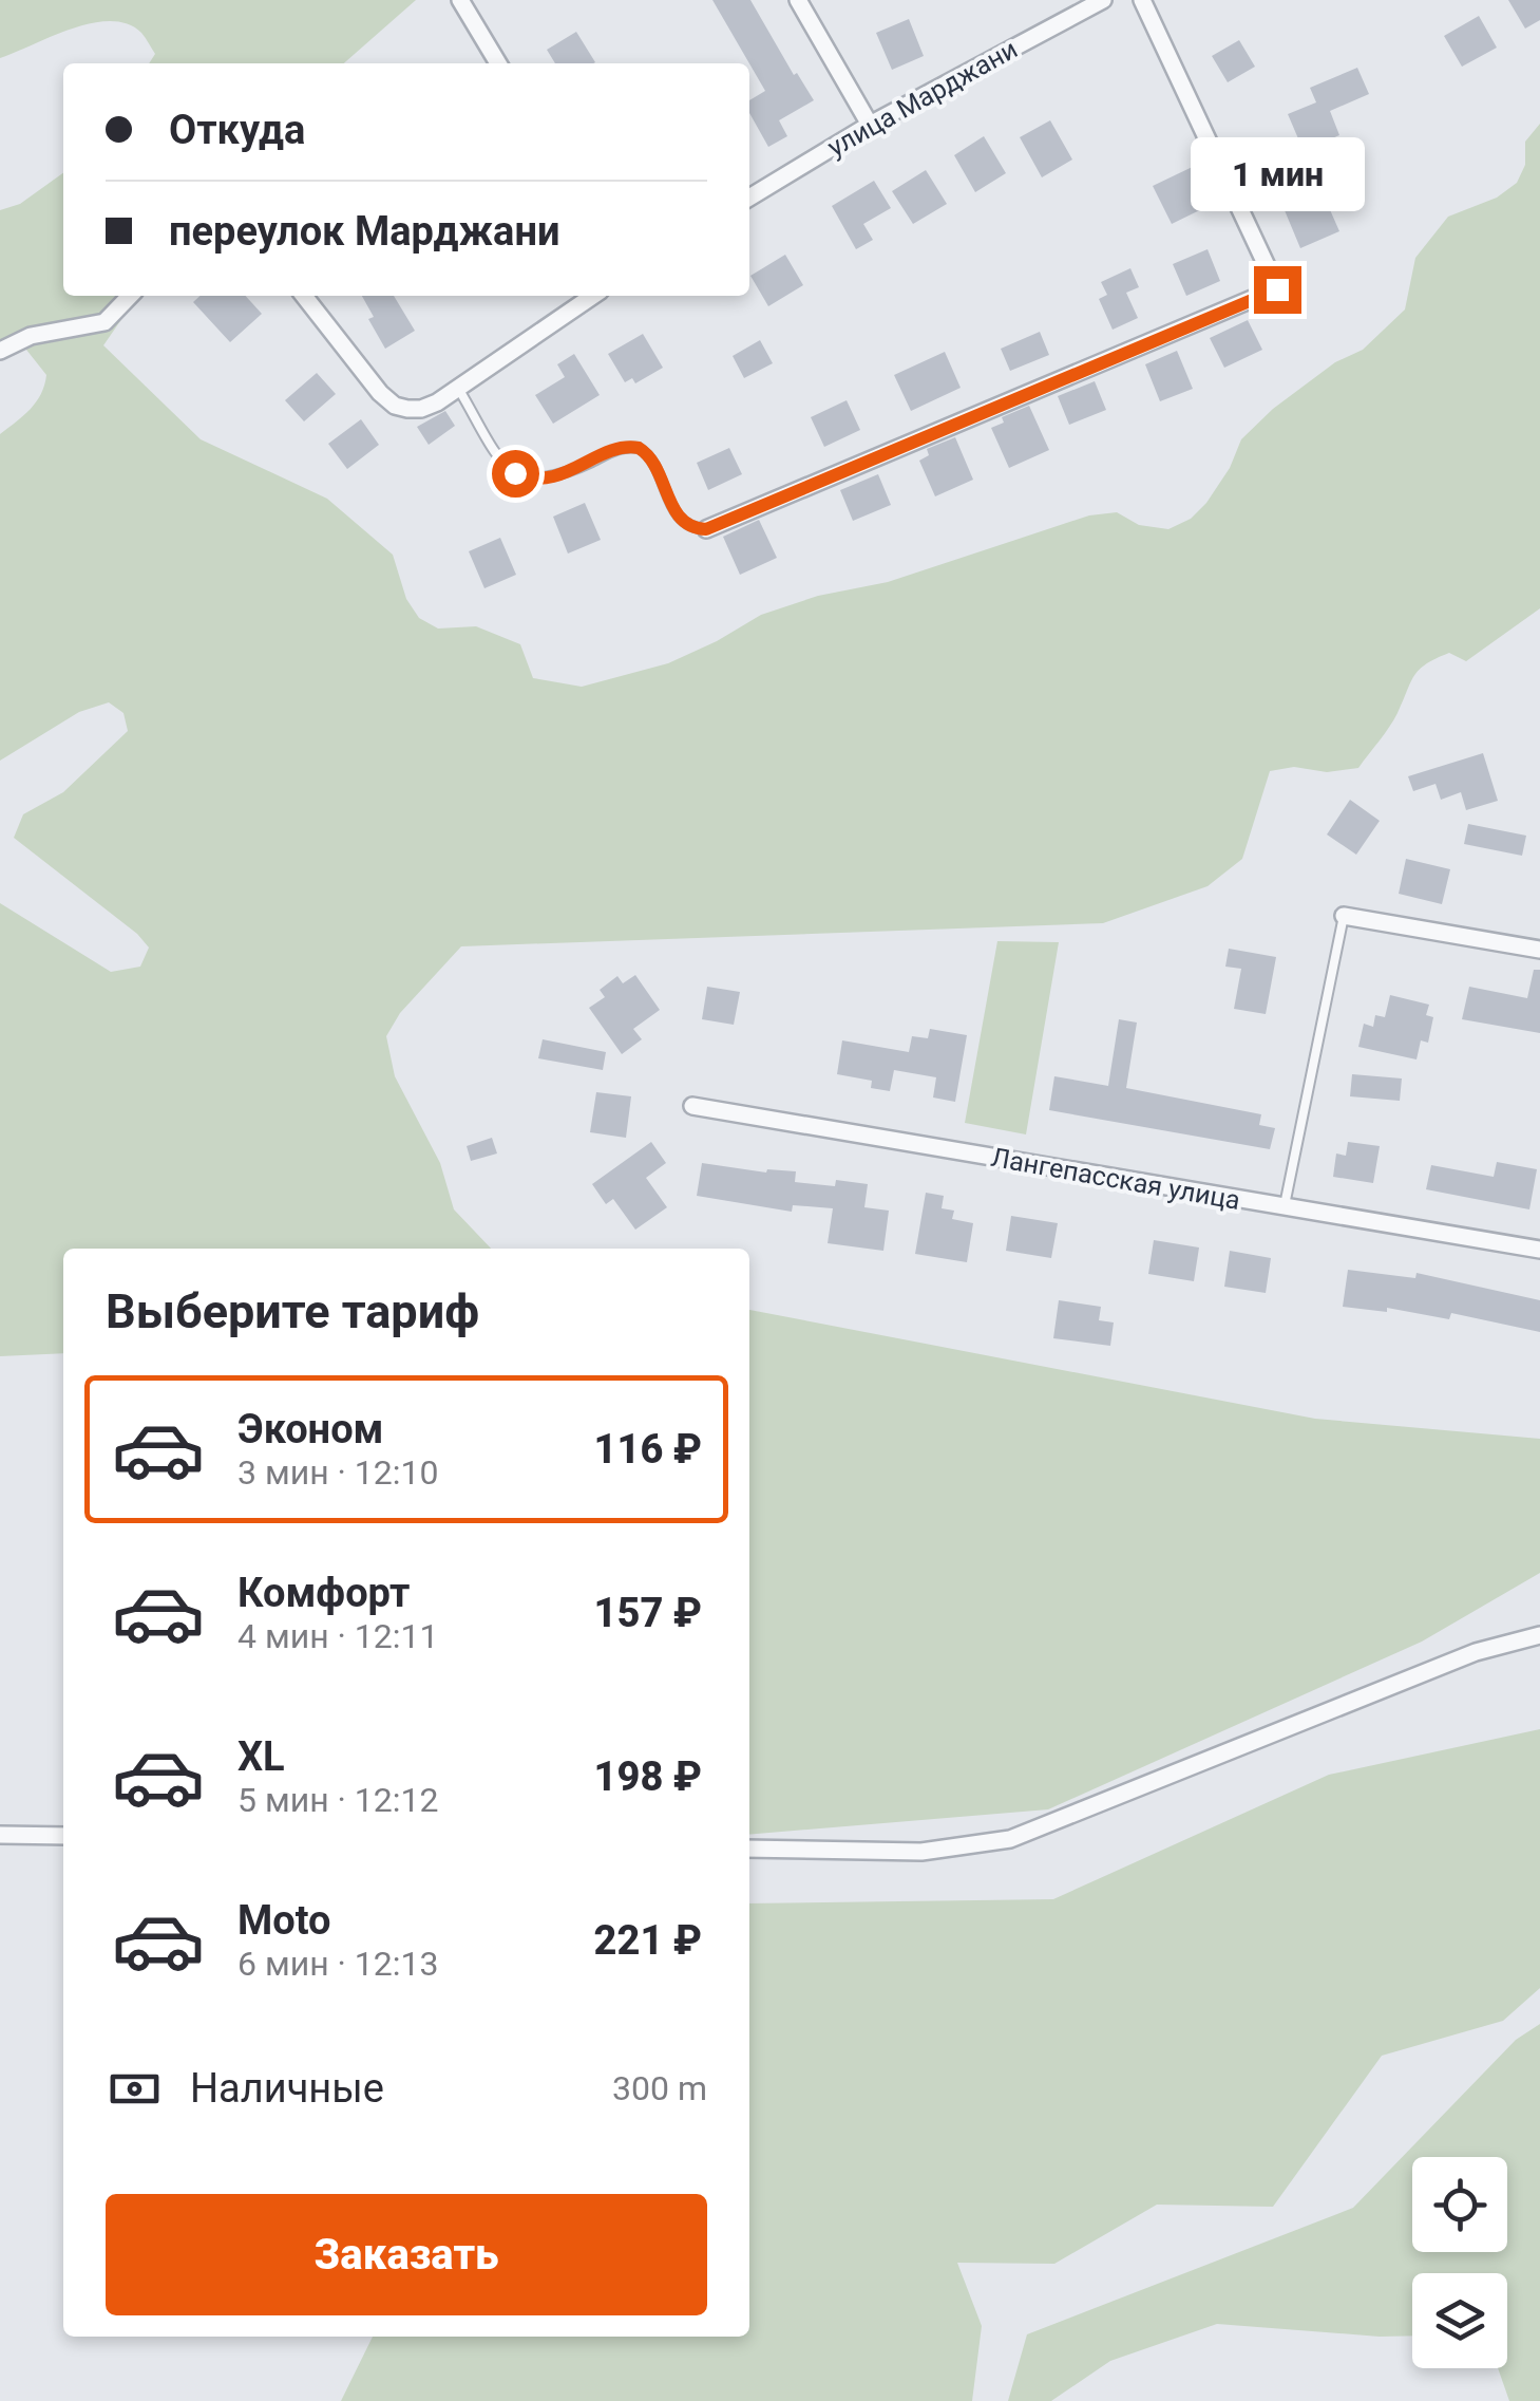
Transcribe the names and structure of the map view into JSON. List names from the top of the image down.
{
  "streets": {
    "street": ["улица Марджани", "Лангепасская улица"]
  },
  "page": {
    "banner": ["Откуда", "переулок Марджани"],
    "bubble": "1 мин",
    "heading": "Выберите тариф",
    "list": [
      {
        "name": "Эконом",
        "note": "3 мин · 12:10",
        "value": "116 ₽"
      },
      {
        "name": "Комфорт",
        "note": "4 мин · 12:11",
        "value": "157 ₽"
      },
      {
        "name": "XL",
        "note": "5 мин · 12:12",
        "value": "198 ₽"
      },
      {
        "name": "Moto",
        "note": "6 мин · 12:13",
        "value": "221 ₽"
      }
    ],
    "pay": ["Наличные", "300 m"],
    "buttons": "Заказать"
  }
}
